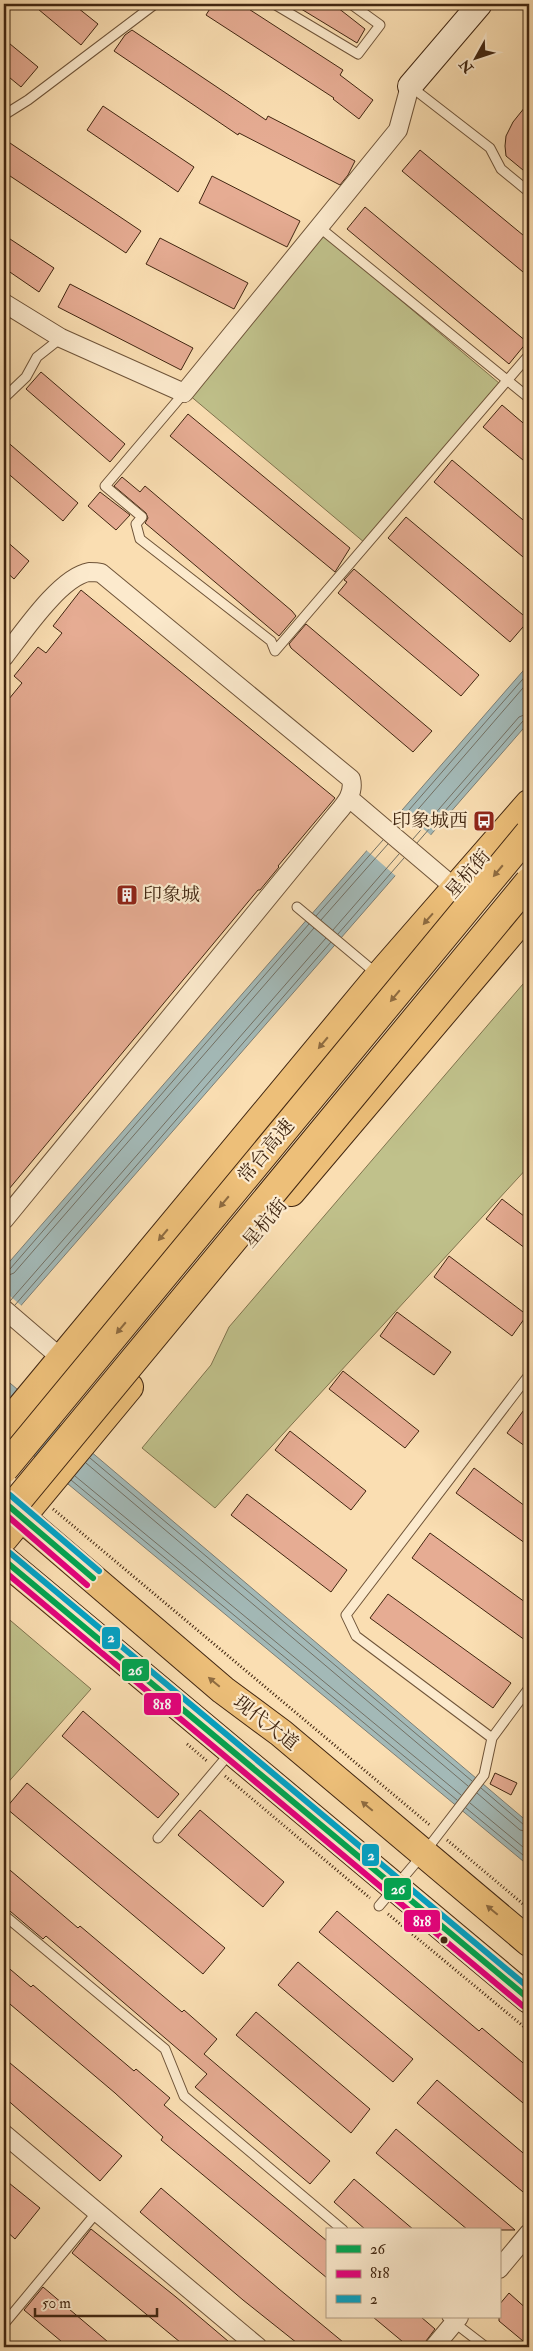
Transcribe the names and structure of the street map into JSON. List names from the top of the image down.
{
  "streets": {
    "main road": ["星杭街", "常台高速", "现代大道"]
  },
  "crossings": [
    ["星杭街", "常台高速"],
    ["星杭街", "现代大道"],
    ["常台高速", "现代大道"]
  ],
  "places": {
    "bus stop": ["印象城西"],
    "building": ["印象城"]
  },
  "lines": ["transit line 2", "transit line 26", "transit line 818"],
  "legend": ["26", "818", "2"],
  "scale_bar": "50 m",
  "north": "bottom left"
}
